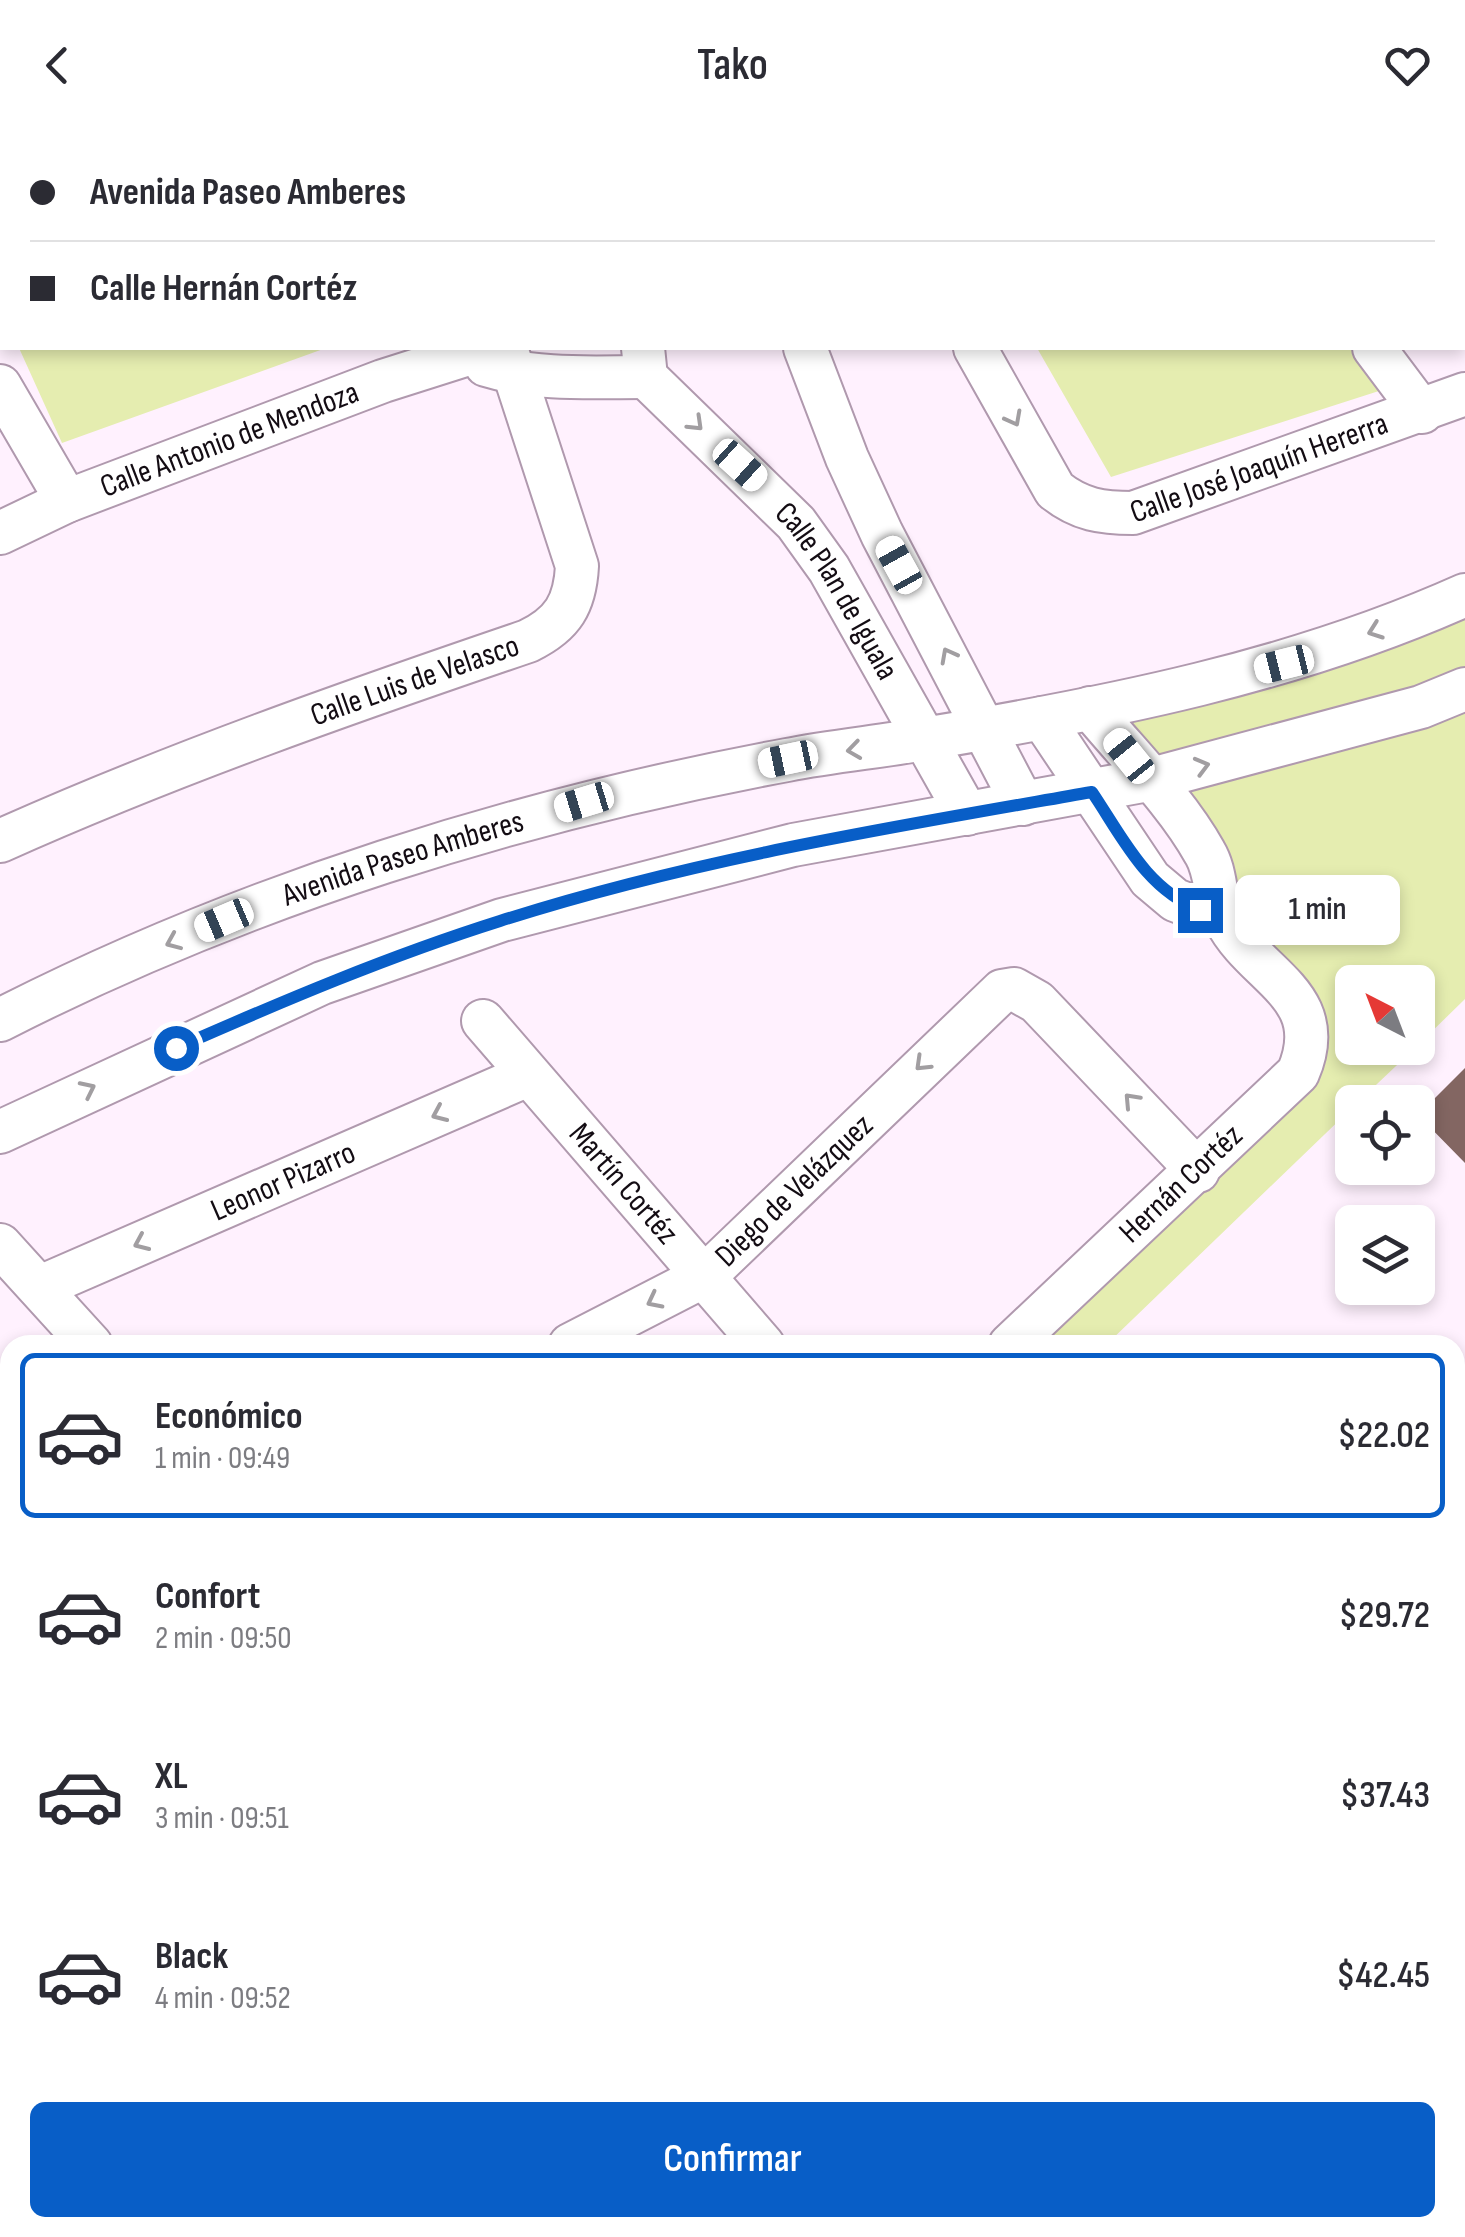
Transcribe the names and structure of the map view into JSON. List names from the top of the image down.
{
  "streets": {
    "street": [
      "Calle Antonio de Mendoza",
      "Calle José Joaquín Hererra",
      "Calle Plan de Iguala",
      "Calle Luis de Velasco",
      "Avenida Paseo Amberes",
      "Leonor Pizarro",
      "Martín Cortéz",
      "Hernán Cortéz",
      "Diego de Velázquez"
    ]
  },
  "crossings": [
    ["Calle Antonio de Mendoza", "Calle Plan de Iguala"],
    ["Calle Antonio de Mendoza", "Calle Luis de Velasco"],
    ["Calle Plan de Iguala", "Avenida Paseo Amberes"],
    ["Leonor Pizarro", "Martín Cortéz"],
    ["Martín Cortéz", "Diego de Velázquez"],
    ["Hernán Cortéz", "Diego de Velázquez"]
  ],
  "north": "top left",
  "page": {
    "header": "Tako",
    "banner": ["Avenida Paseo Amberes", "Calle Hernán Cortéz"],
    "bubble": "1 min",
    "list": [
      {
        "name": "Económico",
        "note": "1 min · 09:49",
        "value": "$22.02"
      },
      {
        "name": "Confort",
        "note": "2 min · 09:50",
        "value": "$29.72"
      },
      {
        "name": "XL",
        "note": "3 min · 09:51",
        "value": "$37.43"
      },
      {
        "name": "Black",
        "note": "4 min · 09:52",
        "value": "$42.45"
      }
    ],
    "buttons": "Confirmar"
  }
}
